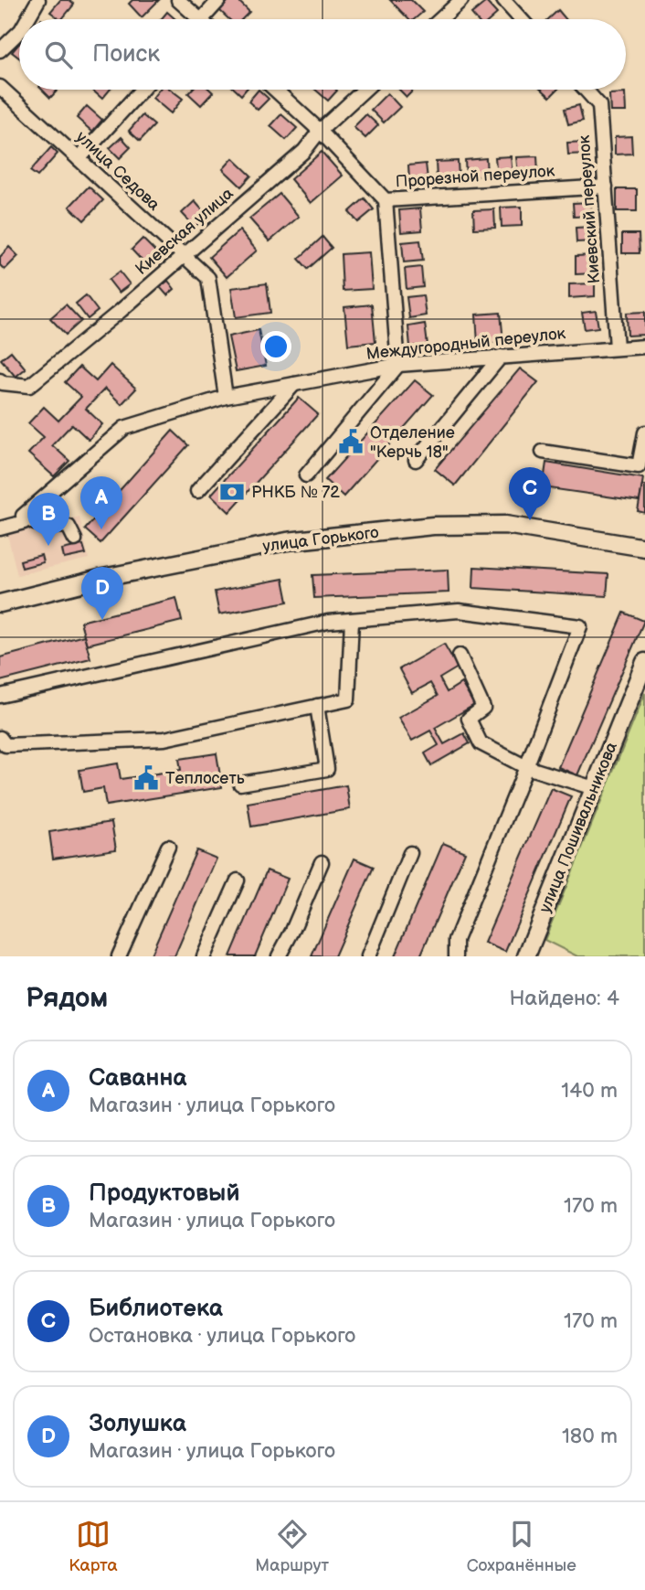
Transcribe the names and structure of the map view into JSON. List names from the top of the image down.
{
  "streets": {
    "main road": ["улица Горького", "улица Пошивальникова"],
    "lane": [
      "улица Седова",
      "Прорезной переулок",
      "Киевский переулок",
      "Киевская улица",
      "Междугородный переулок"
    ]
  },
  "crossings": [
    ["улица Седова", "Киевская улица"],
    ["улица Седова", "Междугородный переулок"],
    ["Прорезной переулок", "Киевский переулок"],
    ["Киевский переулок", "Междугородный переулок"]
  ],
  "places": {
    "public building": ["Отделение \"Керчь 18\"", "Теплосеть"],
    "bank": ["РНКБ № 72"]
  },
  "page": {
    "search": "Поиск",
    "pins": [
      "C",
      "A",
      "B",
      "D"
    ],
    "heading": ["Рядом", "Найдено: 4"],
    "list": [
      {
        "mark": "A",
        "name": "Саванна",
        "note": "Магазин · улица Горького",
        "value": "140 m"
      },
      {
        "mark": "B",
        "name": "Продуктовый",
        "note": "Магазин · улица Горького",
        "value": "170 m"
      },
      {
        "mark": "C",
        "name": "Библиотека",
        "note": "Остановка · улица Горького",
        "value": "170 m"
      },
      {
        "mark": "D",
        "name": "Золушка",
        "note": "Магазин · улица Горького",
        "value": "180 m"
      }
    ],
    "nav": ["Карта", "Маршрут", "Сохранённые"]
  }
}
